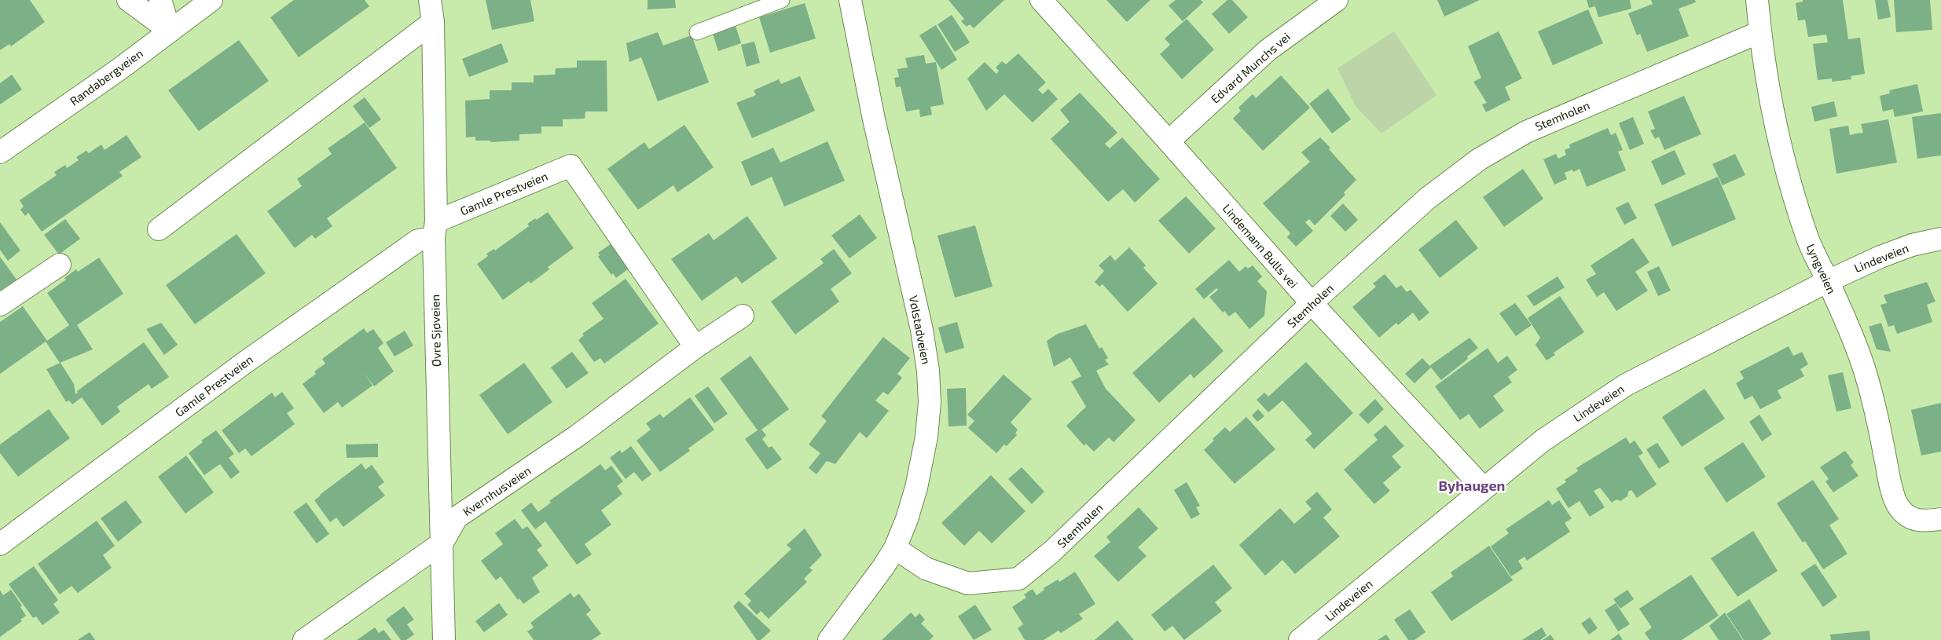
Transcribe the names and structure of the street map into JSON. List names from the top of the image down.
{
  "streets": {
    "street": [
      "Edvard Munchs vei",
      "Randabergveien",
      "Stemholen",
      "Gamle Prestveien",
      "Lindemann Bulls vei",
      "Lindeveien",
      "Lyngveien",
      "Vølstadveien",
      "Øvre Sjøveien",
      "Kvernhusveien"
    ]
  },
  "crossings": [
    ["Edvard Munchs vei", "Lindemann Bulls vei"],
    ["Stemholen", "Lindemann Bulls vei"],
    ["Stemholen", "Lyngveien"],
    ["Stemholen", "Vølstadveien"],
    ["Gamle Prestveien", "Øvre Sjøveien"],
    ["Gamle Prestveien", "Kvernhusveien"],
    ["Lindemann Bulls vei", "Lindeveien"],
    ["Lindeveien", "Lyngveien"],
    ["Øvre Sjøveien", "Kvernhusveien"]
  ],
  "districts": ["Byhaugen"]
}
